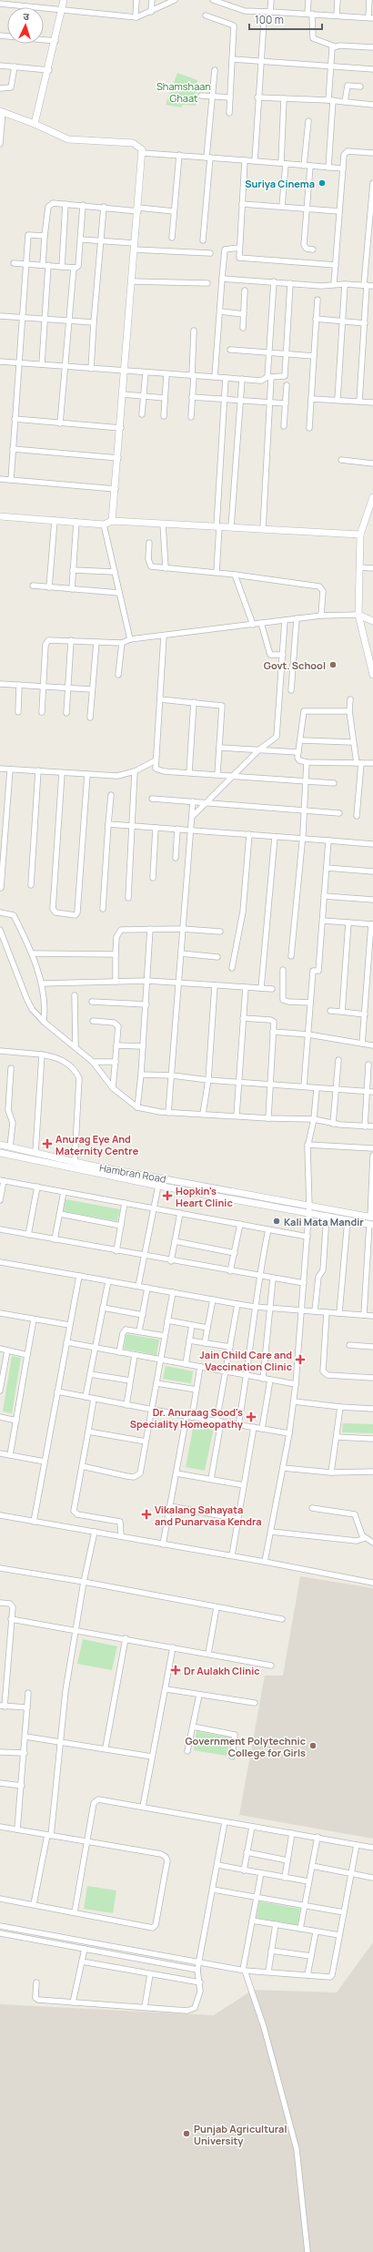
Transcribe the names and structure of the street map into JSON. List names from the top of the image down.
{
  "streets": {
    "street": ["Hambran Road"]
  },
  "parks": ["Shamshaan Ghaat"],
  "places": {
    "other": [
      "Suriya Cinema",
      "Govt. School",
      "Kali Mata Mandir",
      "Government Polytechnic College for Girls",
      "Punjab Agricultural University"
    ],
    "health": [
      "Anurag Eye And Maternity Centre",
      "Hopkin's Heart Clinic",
      "Jain Child Care and Vaccination Clinic",
      "Dr. Anuraag Sood's Speciality Homeopathy",
      "Vikalang Sahayata and Punarvasa Kendra",
      "Dr Aulakh Clinic"
    ]
  },
  "scale_bar": "100 m",
  "north": "top"
}
